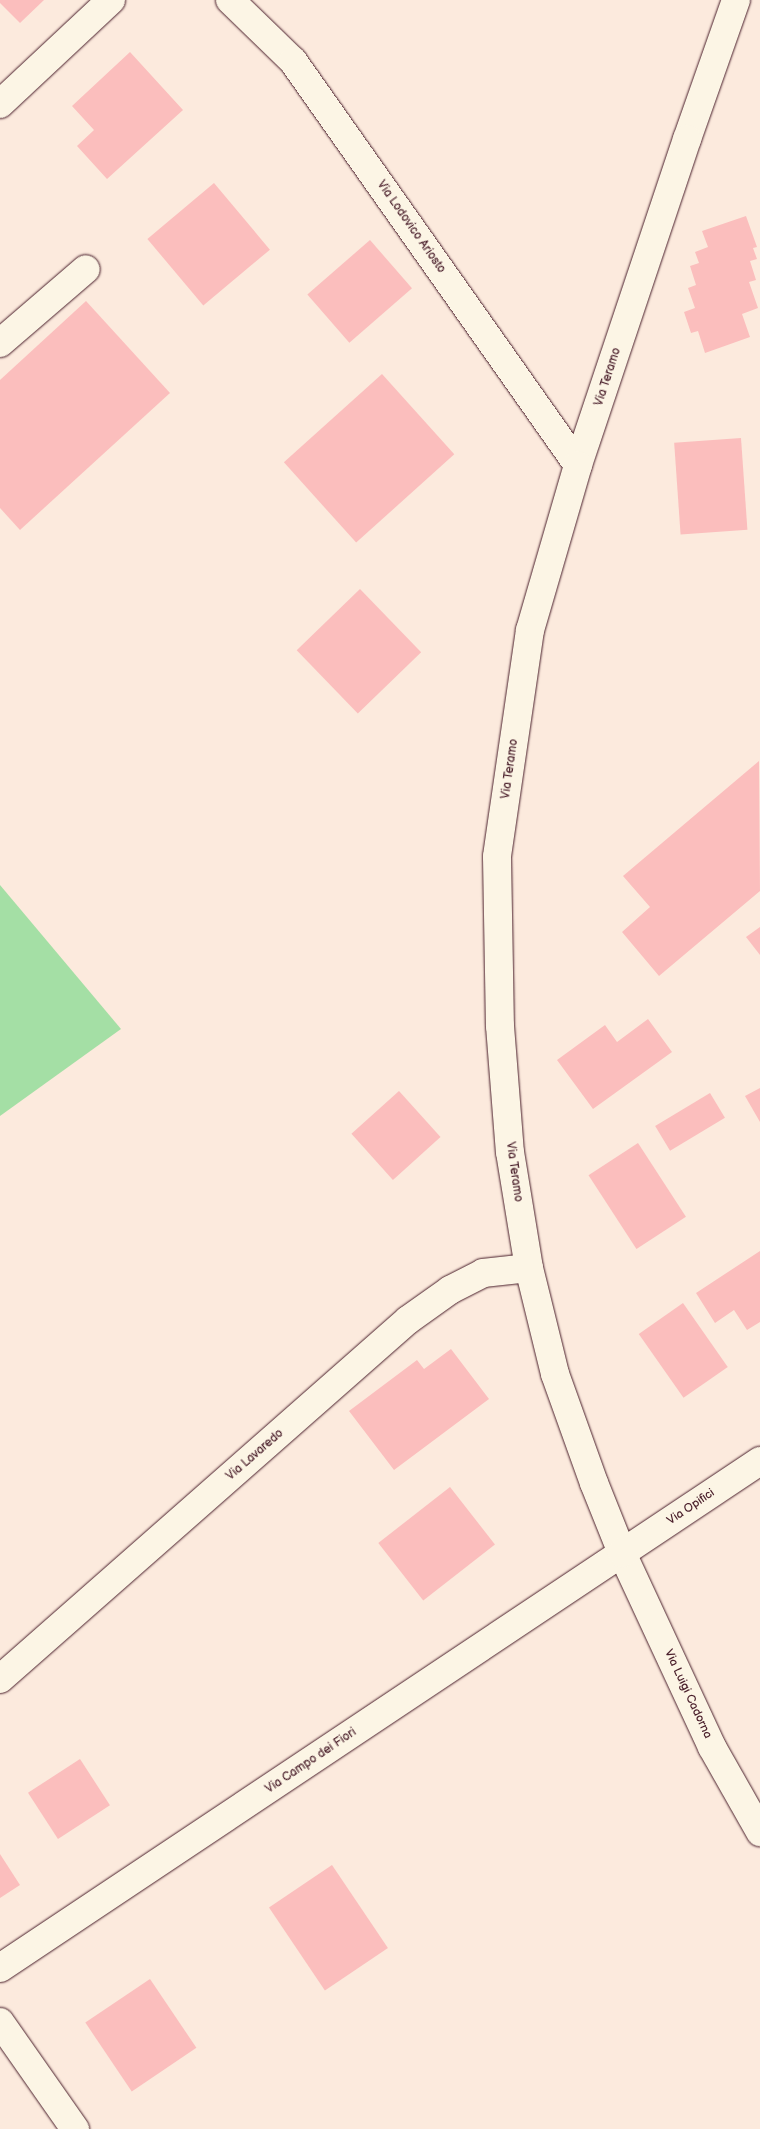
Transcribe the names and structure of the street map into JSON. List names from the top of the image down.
{
  "streets": {
    "street": [
      "Via Lodovico Ariosto",
      "Via Teramo",
      "Via Lavaredo",
      "Via Opifici",
      "Via Luigi Cadorna",
      "Via Campo dei Fiori"
    ]
  },
  "crossings": [
    ["Via Lodovico Ariosto", "Via Teramo"],
    ["Via Teramo", "Via Lavaredo"],
    ["Via Teramo", "Via Opifici"],
    ["Via Teramo", "Via Luigi Cadorna"],
    ["Via Teramo", "Via Campo dei Fiori"],
    ["Via Opifici", "Via Luigi Cadorna"],
    ["Via Opifici", "Via Campo dei Fiori"],
    ["Via Luigi Cadorna", "Via Campo dei Fiori"]
  ]
}
